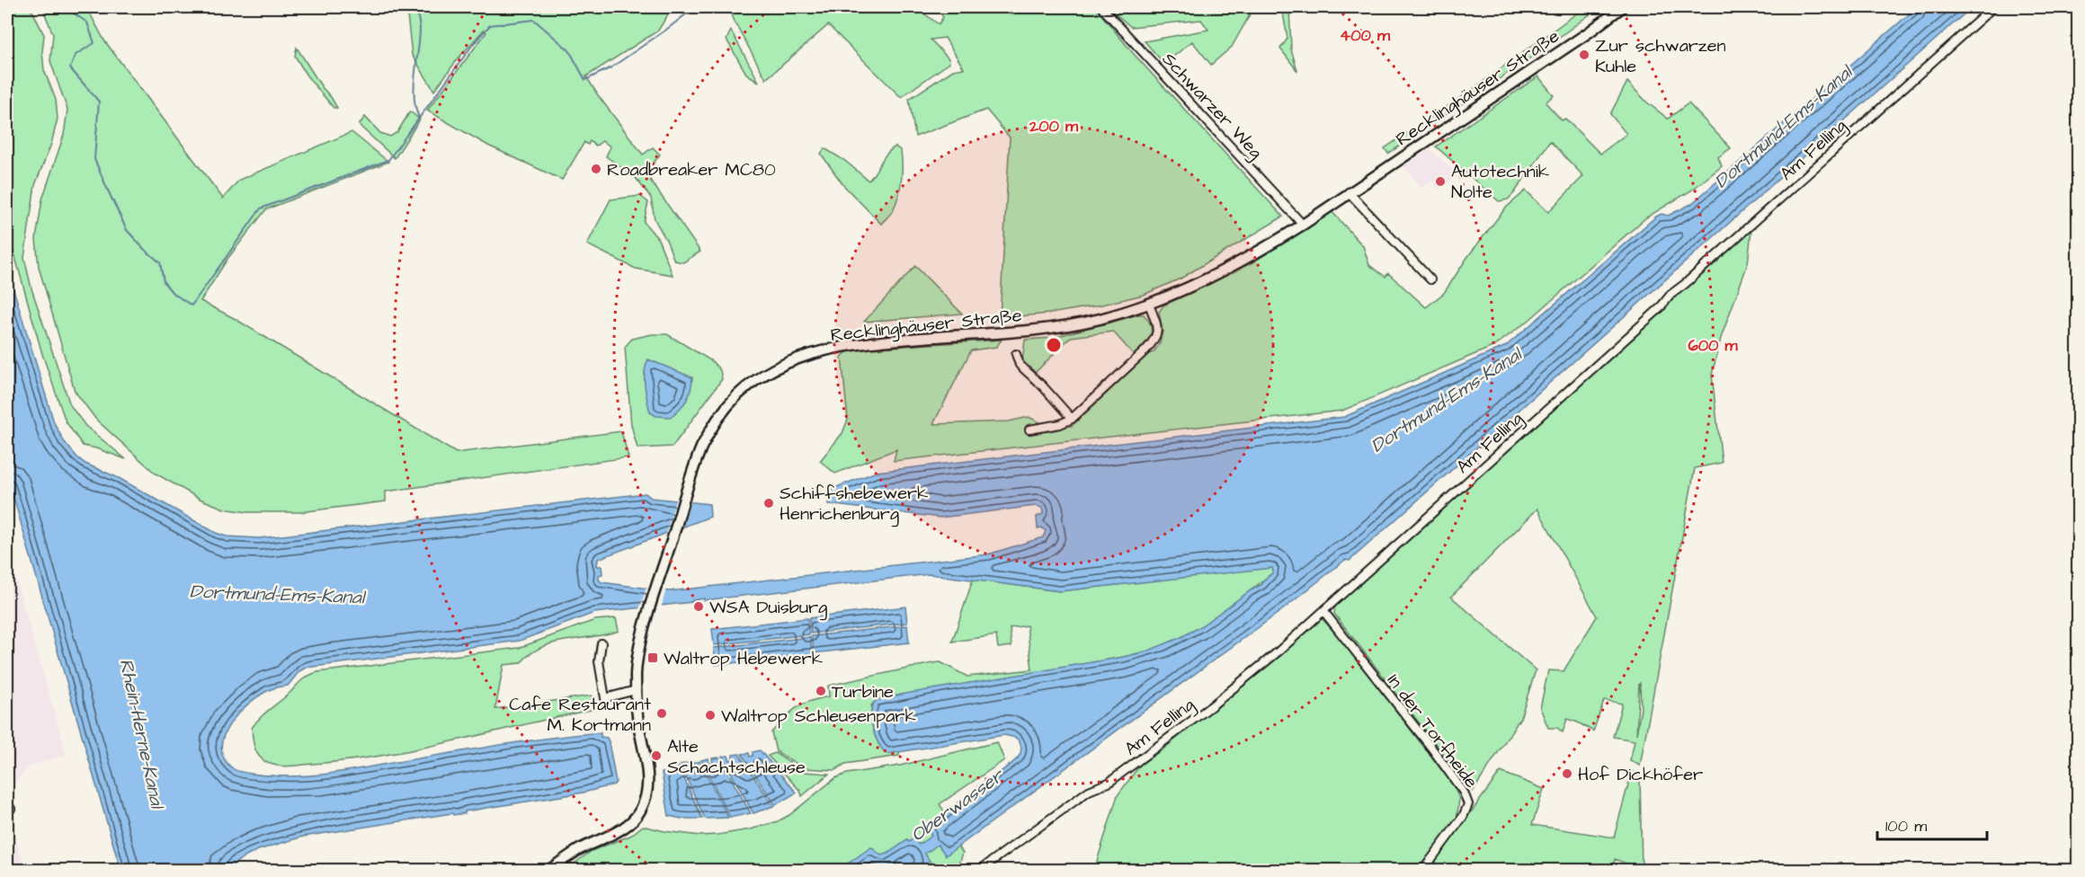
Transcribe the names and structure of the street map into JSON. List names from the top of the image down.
{
  "streets": {
    "main road": ["Recklinghäuser Straße"],
    "street": ["Schwarzer Weg", "Am Felling", "In der Torfheide"]
  },
  "crossings": [
    ["Recklinghäuser Straße", "Schwarzer Weg"],
    ["Am Felling", "In der Torfheide"]
  ],
  "water": ["Dortmund-Ems-Kanal", "Rhein-Herne-Kanal", "Oberwasser"],
  "places": {
    "other": [
      "Zur schwarzen Kuhle",
      "Roadbreaker MC80",
      "Autotechnik Nolte",
      "Schiffshebewerk Henrichenburg",
      "WSA Duisburg",
      "Turbine",
      "Cafe Restaurant M. Kortmann",
      "Waltrop Schleusenpark",
      "Alte Schachtschleuse",
      "Hof Dickhöfer"
    ],
    "transit": ["Waltrop Hebewerk"]
  },
  "scale_bar": "100 m",
  "rings": ["400 m", "200 m", "600 m"]
}
